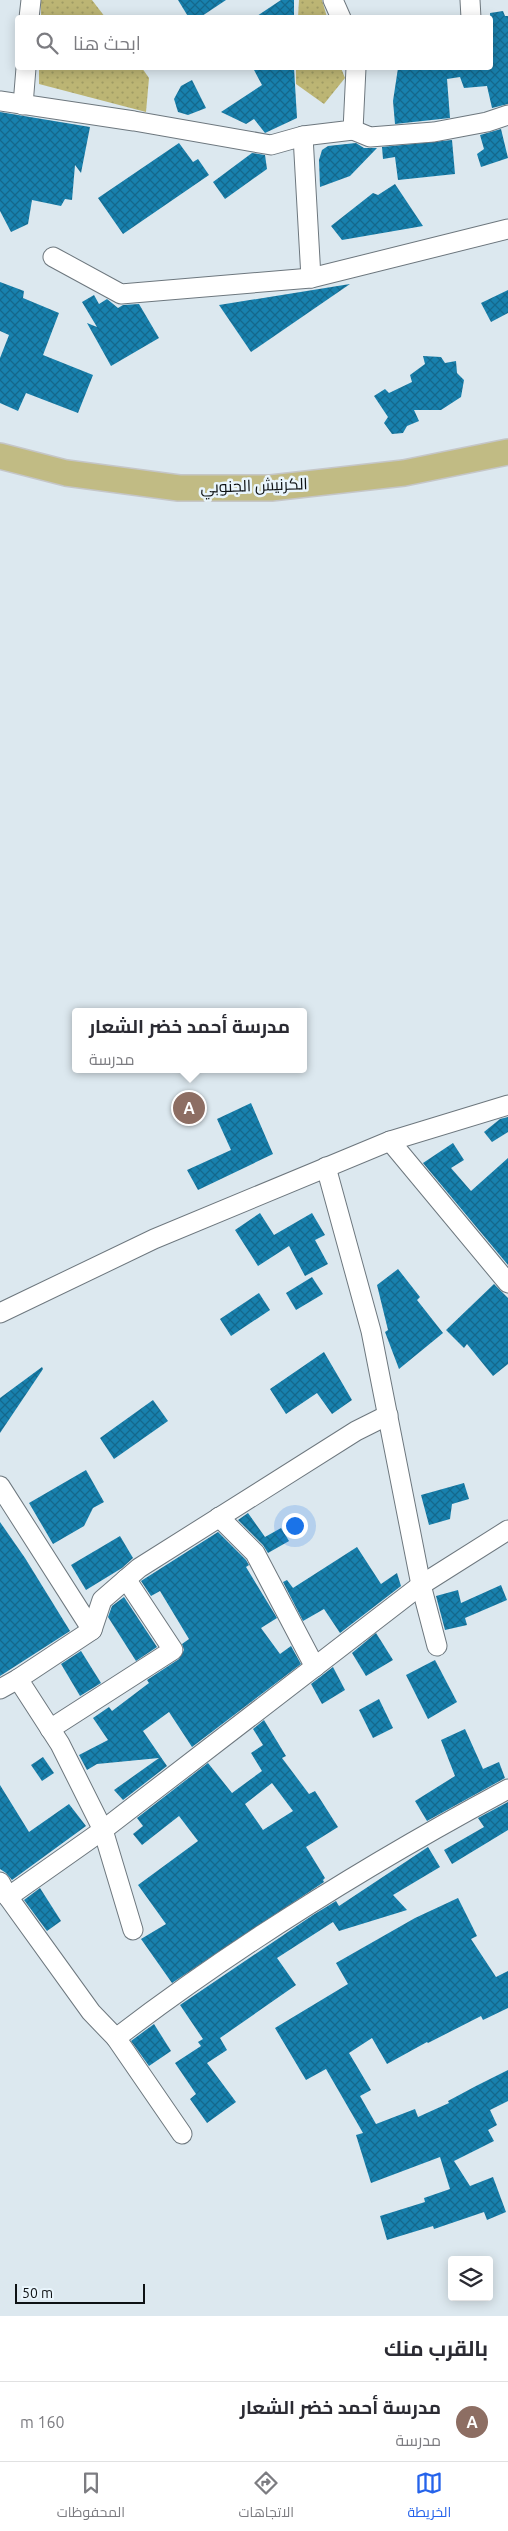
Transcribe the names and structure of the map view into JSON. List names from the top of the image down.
{
  "streets": {
    "main road": ["الكرنيش الجنوبي"]
  },
  "scale_bar": "50 m",
  "page": {
    "search": "ابحث هنا",
    "popup": ["مدرسة أحمد خضر الشعار", "مدرسة"],
    "pins": "A",
    "scale": "50 m",
    "heading": "بالقرب منك",
    "list": [
      {
        "mark": "A",
        "name": "مدرسة أحمد خضر الشعار",
        "note": "مدرسة",
        "value": "160 m"
      }
    ],
    "nav": ["الخريطة", "الاتجاهات", "المحفوظات"]
  }
}
